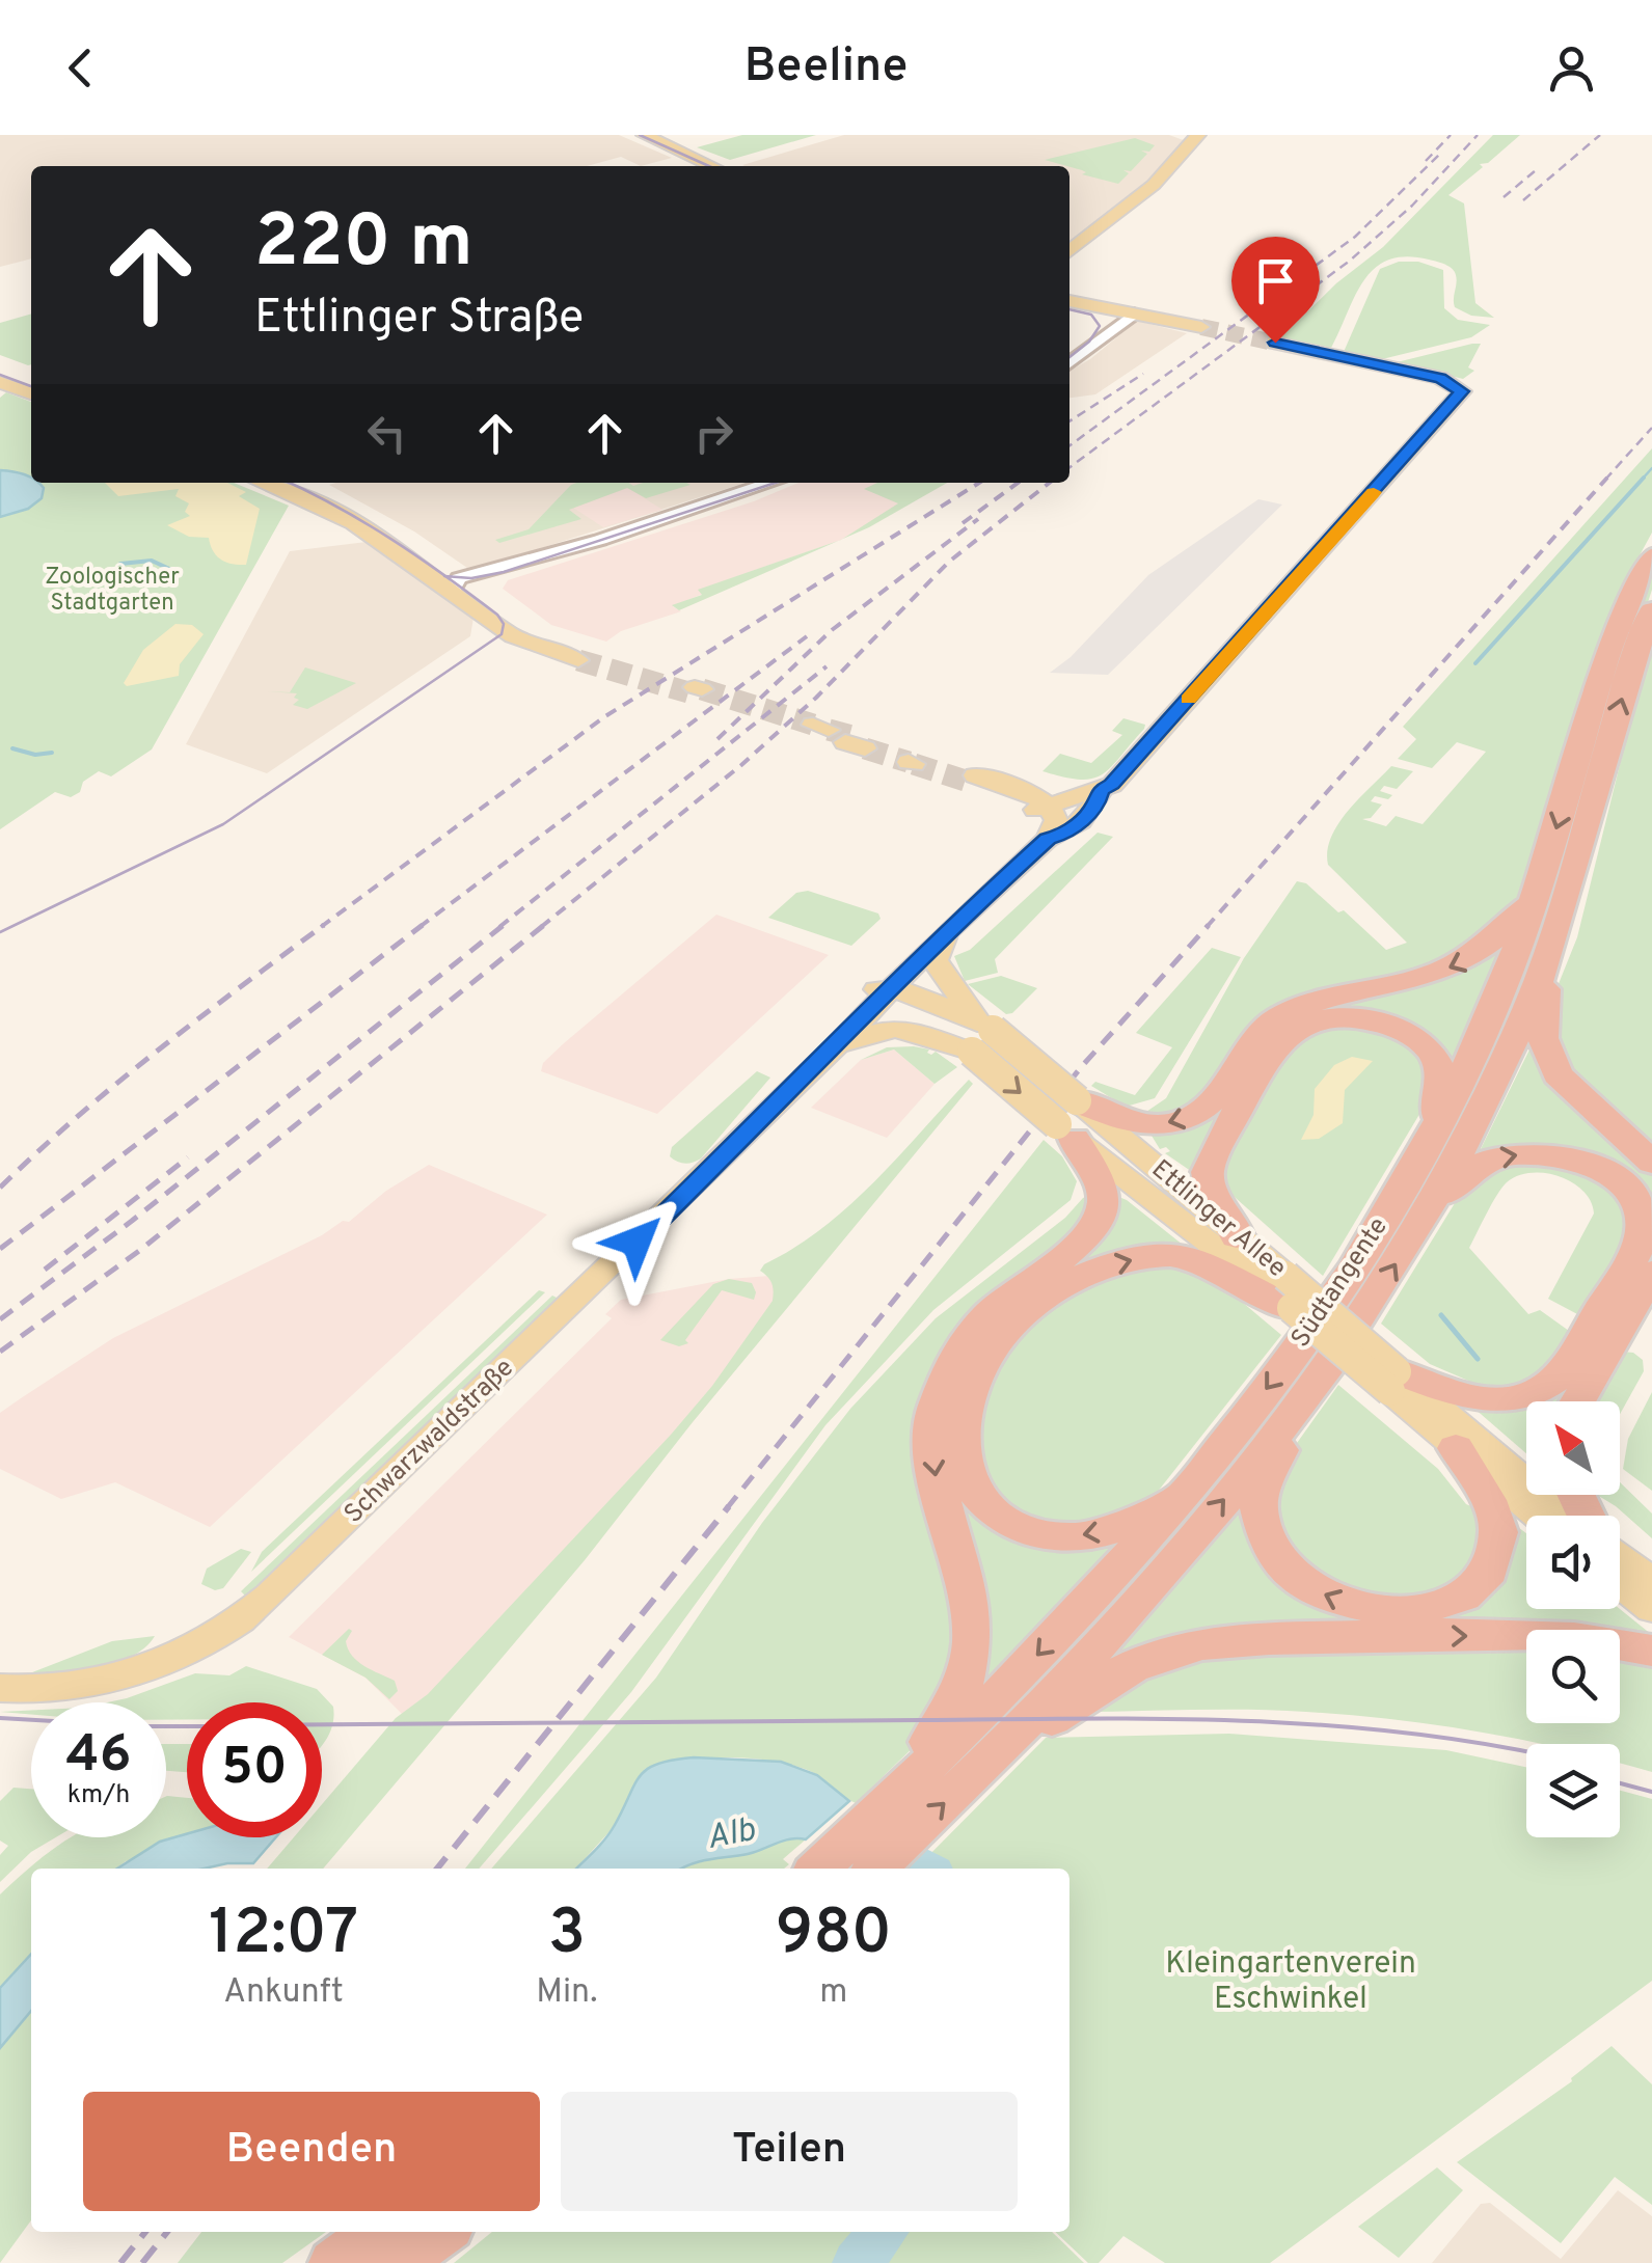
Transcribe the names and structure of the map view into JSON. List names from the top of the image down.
{
  "streets": {
    "highway": ["Südtangente"],
    "main road": ["Ettlinger Allee", "Schwarzwaldstraße"]
  },
  "crossings": [
    ["Ettlinger Allee", "Schwarzwaldstraße"]
  ],
  "water": ["Alb"],
  "parks": ["Zoologischer Stadtgarten", "Kleingartenverein Eschwinkel"],
  "north": "top left",
  "page": {
    "header": "Beeline",
    "turn": ["220 m", "Ettlinger Straße"],
    "speed": "46 km/h",
    "limit": "50",
    "eta": [
      "12:07",
      "Ankunft",
      "3",
      "Min.",
      "980",
      "m"
    ],
    "buttons": ["Beenden", "Teilen"]
  }
}
